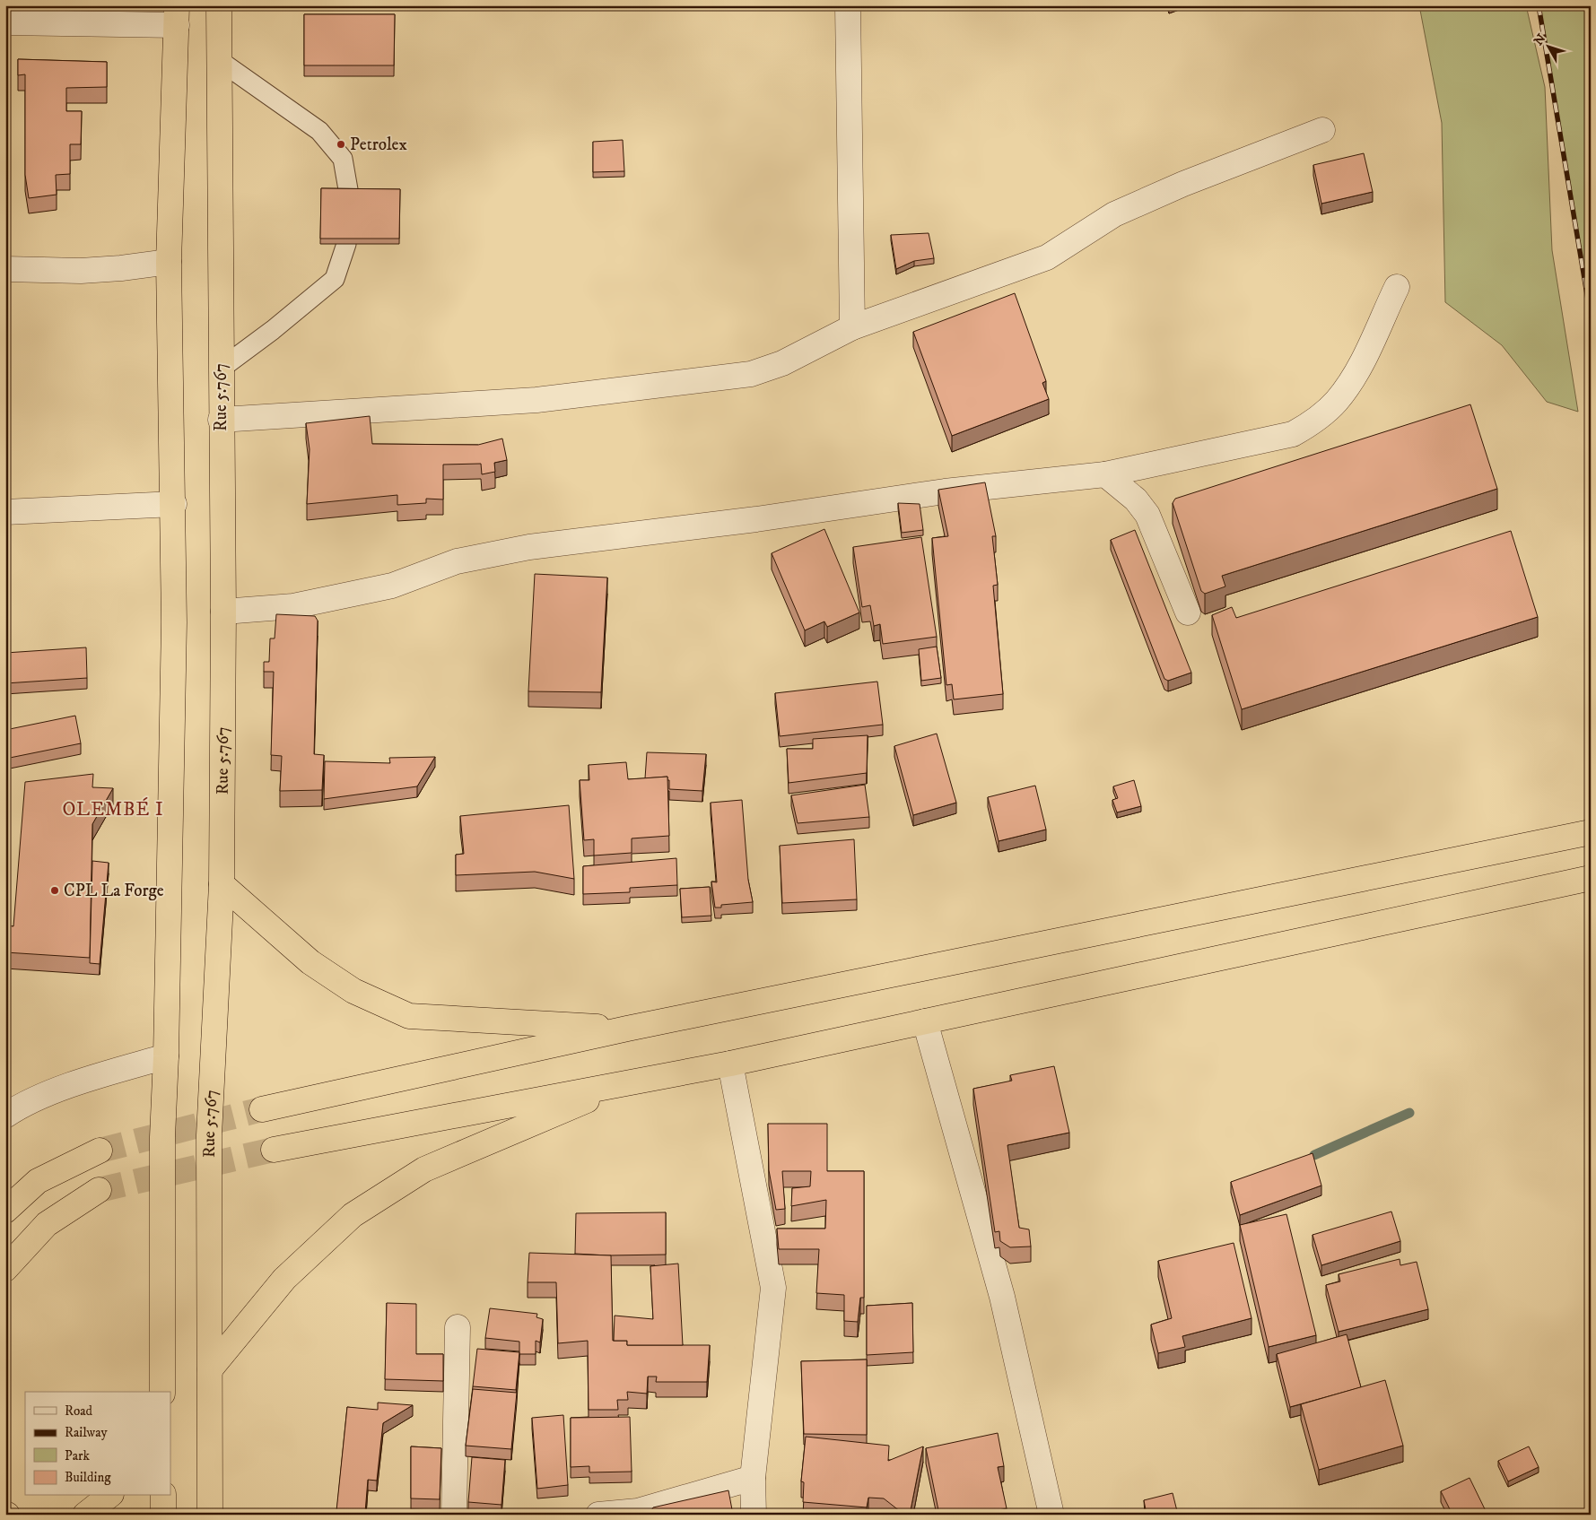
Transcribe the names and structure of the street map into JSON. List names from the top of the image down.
{
  "streets": {
    "highway": ["Rue 5.767"]
  },
  "districts": ["OLEMBÉ I"],
  "places": ["Petrolex", "CPL La Forge"],
  "legend": [
    "Road",
    "Railway",
    "Park",
    "Building"
  ],
  "north": "top left"
}
